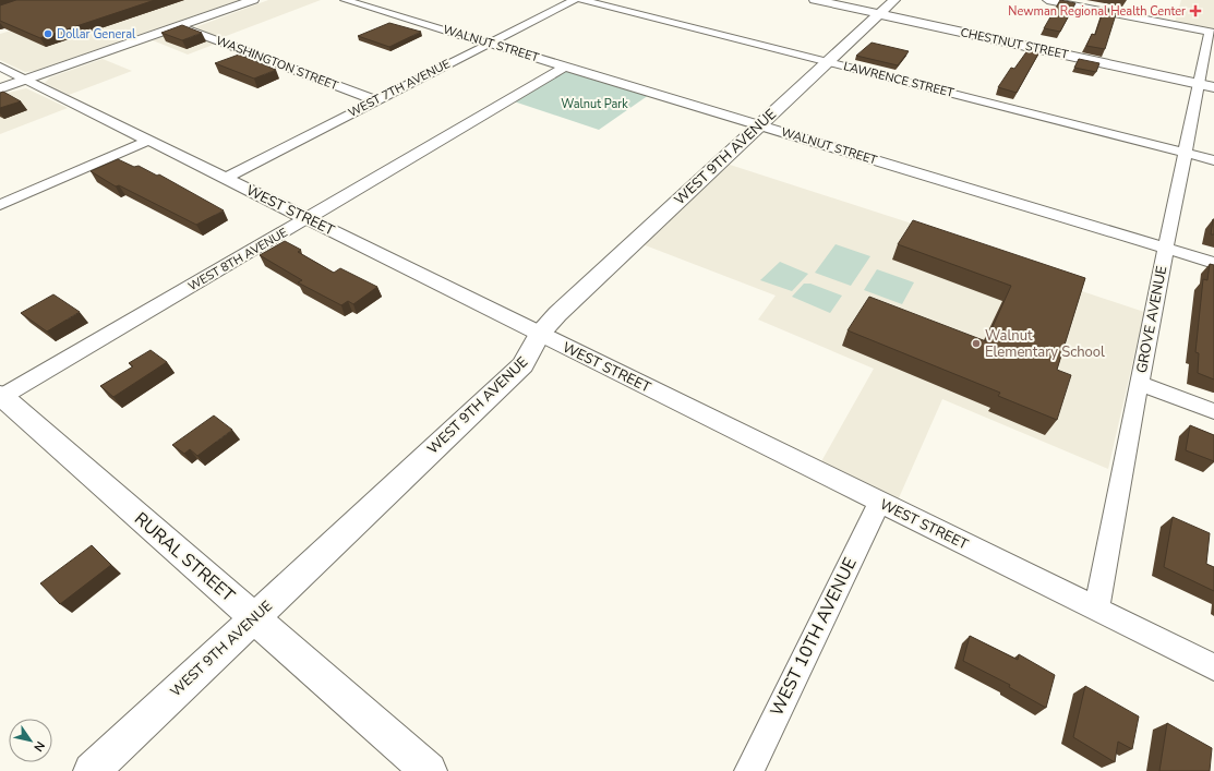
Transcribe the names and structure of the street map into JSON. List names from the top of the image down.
{
  "streets": {
    "street": [
      "WALNUT STREET",
      "CHESTNUT STREET",
      "WASHINGTON STREET",
      "LAWRENCE STREET",
      "WEST 7TH AVENUE",
      "WEST 9TH AVENUE",
      "WEST STREET",
      "WEST 8TH AVENUE",
      "GROVE AVENUE",
      "RURAL STREET",
      "WEST 10TH AVENUE"
    ]
  },
  "crossings": [
    ["WALNUT STREET", "WEST 7TH AVENUE"],
    ["WALNUT STREET", "WEST 9TH AVENUE"],
    ["WALNUT STREET", "WEST 8TH AVENUE"],
    ["WALNUT STREET", "GROVE AVENUE"],
    ["CHESTNUT STREET", "WEST 9TH AVENUE"],
    ["CHESTNUT STREET", "GROVE AVENUE"],
    ["WASHINGTON STREET", "WEST 7TH AVENUE"],
    ["LAWRENCE STREET", "WEST 9TH AVENUE"],
    ["LAWRENCE STREET", "GROVE AVENUE"],
    ["WEST 7TH AVENUE", "WEST STREET"],
    ["WEST 9TH AVENUE", "WEST STREET"],
    ["WEST 9TH AVENUE", "RURAL STREET"],
    ["WEST STREET", "WEST 8TH AVENUE"],
    ["WEST STREET", "GROVE AVENUE"],
    ["WEST STREET", "WEST 10TH AVENUE"],
    ["WEST 8TH AVENUE", "RURAL STREET"]
  ],
  "parks": ["Walnut Park"],
  "places": {
    "health": ["Newman Regional Health Center"],
    "other": ["Dollar General", "Walnut Elementary School"]
  },
  "north": "bottom right"
}
